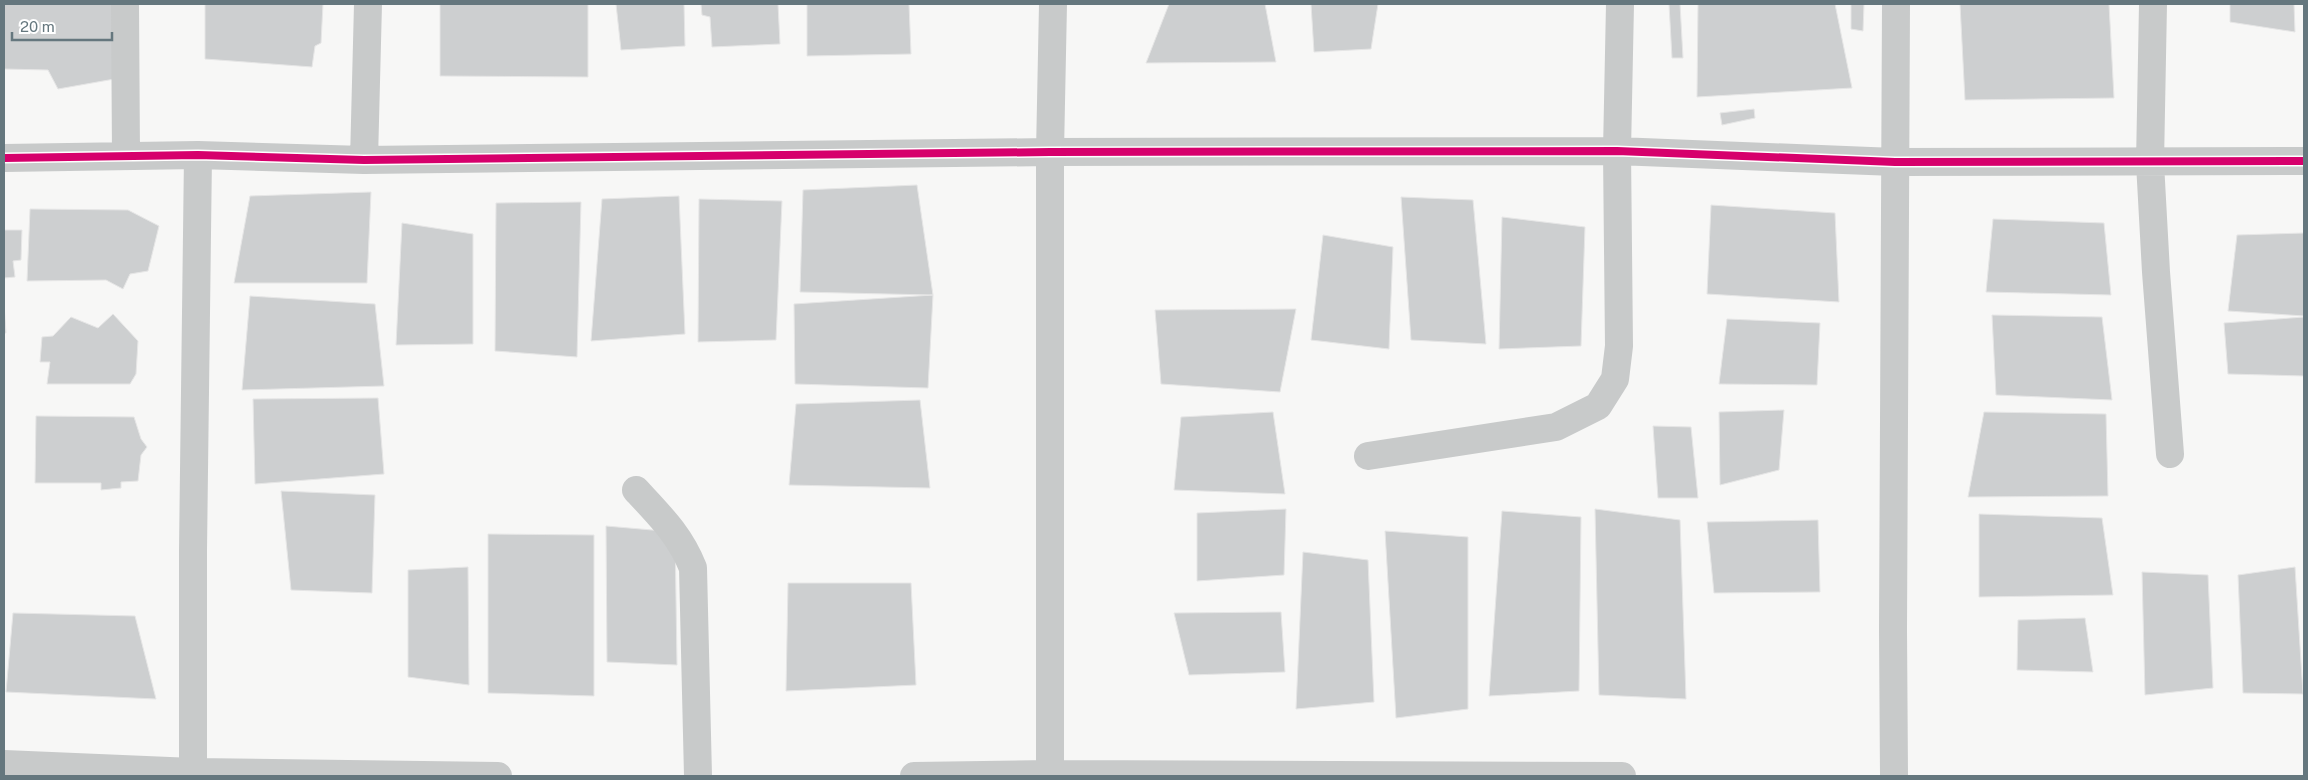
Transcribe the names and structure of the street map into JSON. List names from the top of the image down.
{
  "scale_bar": "20 m"
}
